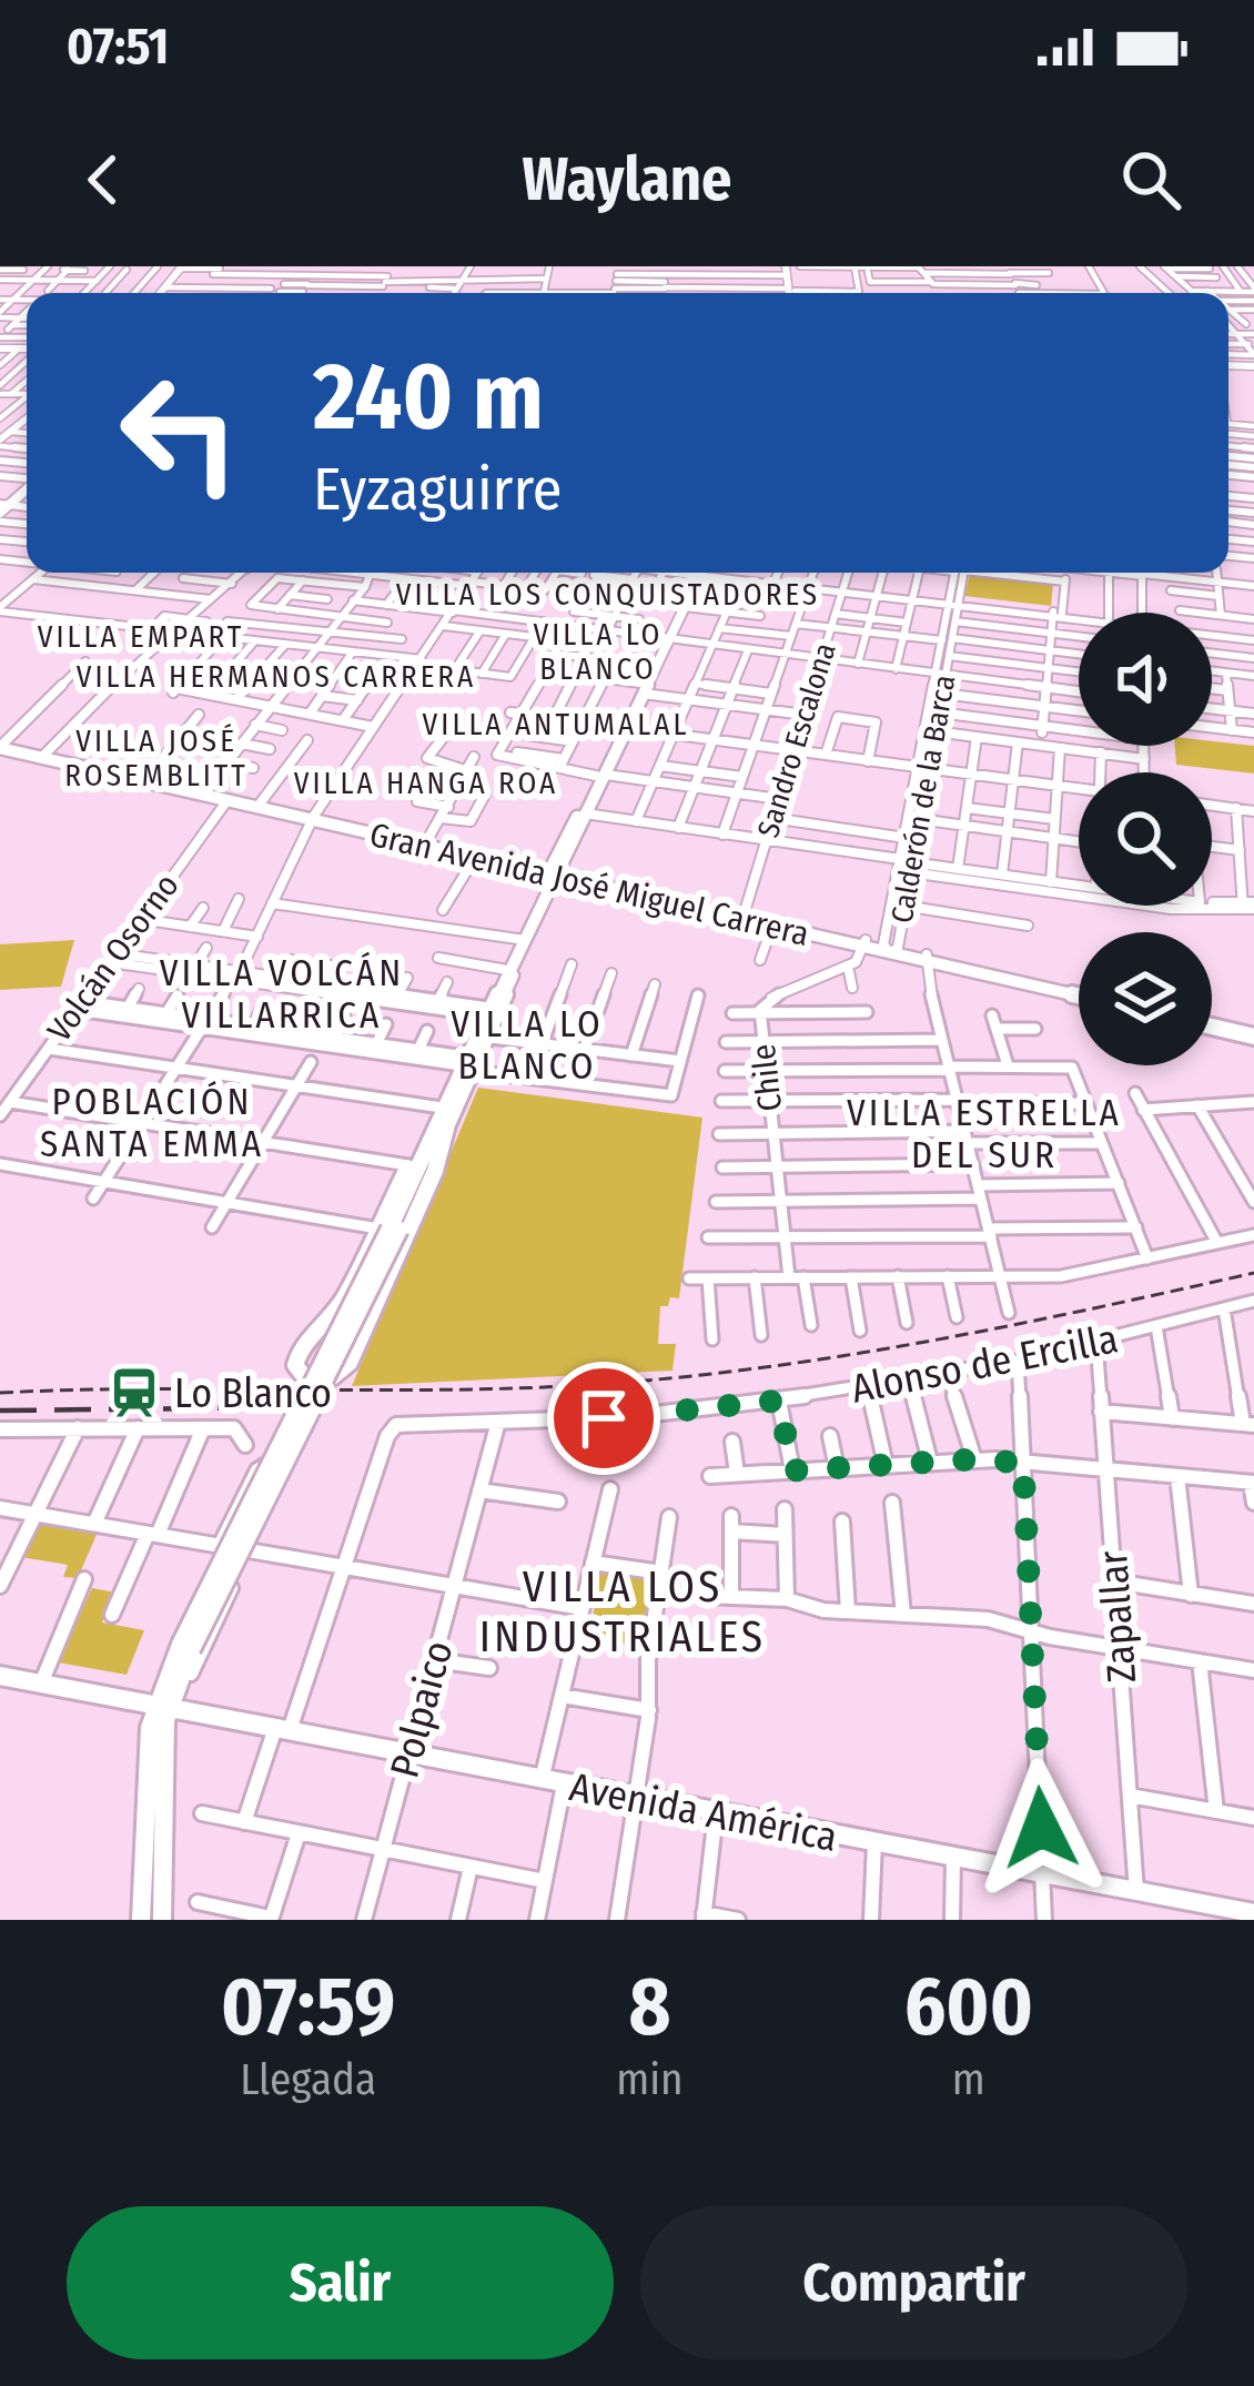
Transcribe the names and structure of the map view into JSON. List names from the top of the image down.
{
  "streets": {
    "main road": ["Gran Avenida José Miguel Carrera", "Avenida América"],
    "street": [
      "Sandro Escalona",
      "Calderón de la Barca",
      "Volcán Osorno",
      "Chile",
      "Alonso de Ercilla",
      "Zapallar",
      "Polpaico"
    ]
  },
  "crossings": [
    ["Sandro Escalona", "Gran Avenida José Miguel Carrera"],
    ["Calderón de la Barca", "Gran Avenida José Miguel Carrera"],
    ["Gran Avenida José Miguel Carrera", "Volcán Osorno"],
    ["Alonso de Ercilla", "Zapallar"],
    ["Alonso de Ercilla", "Polpaico"],
    ["Zapallar", "Avenida América"],
    ["Polpaico", "Avenida América"]
  ],
  "districts": [
    "VILLA LOS CONQUISTADORES",
    "VILLA LO BLANCO",
    "VILLA EMPART",
    "VILLA HERMANOS CARRERA",
    "VILLA ANTUMALAL",
    "VILLA JOSÉ ROSEMBLITT",
    "VILLA HANGA ROA",
    "VILLA VOLCÁN VILLARRICA",
    "VILLA LO BLANCO",
    "POBLACIÓN SANTA EMMA",
    "VILLA ESTRELLA DEL SUR",
    "VILLA LOS INDUSTRIALES"
  ],
  "places": {
    "station": ["Lo Blanco"]
  },
  "page": {
    "status": "07:51",
    "header": "Waylane",
    "turn": ["240 m", "Eyzaguirre"],
    "eta": [
      "07:59",
      "Llegada",
      "8",
      "min",
      "600",
      "m"
    ],
    "buttons": ["Salir", "Compartir"]
  }
}
